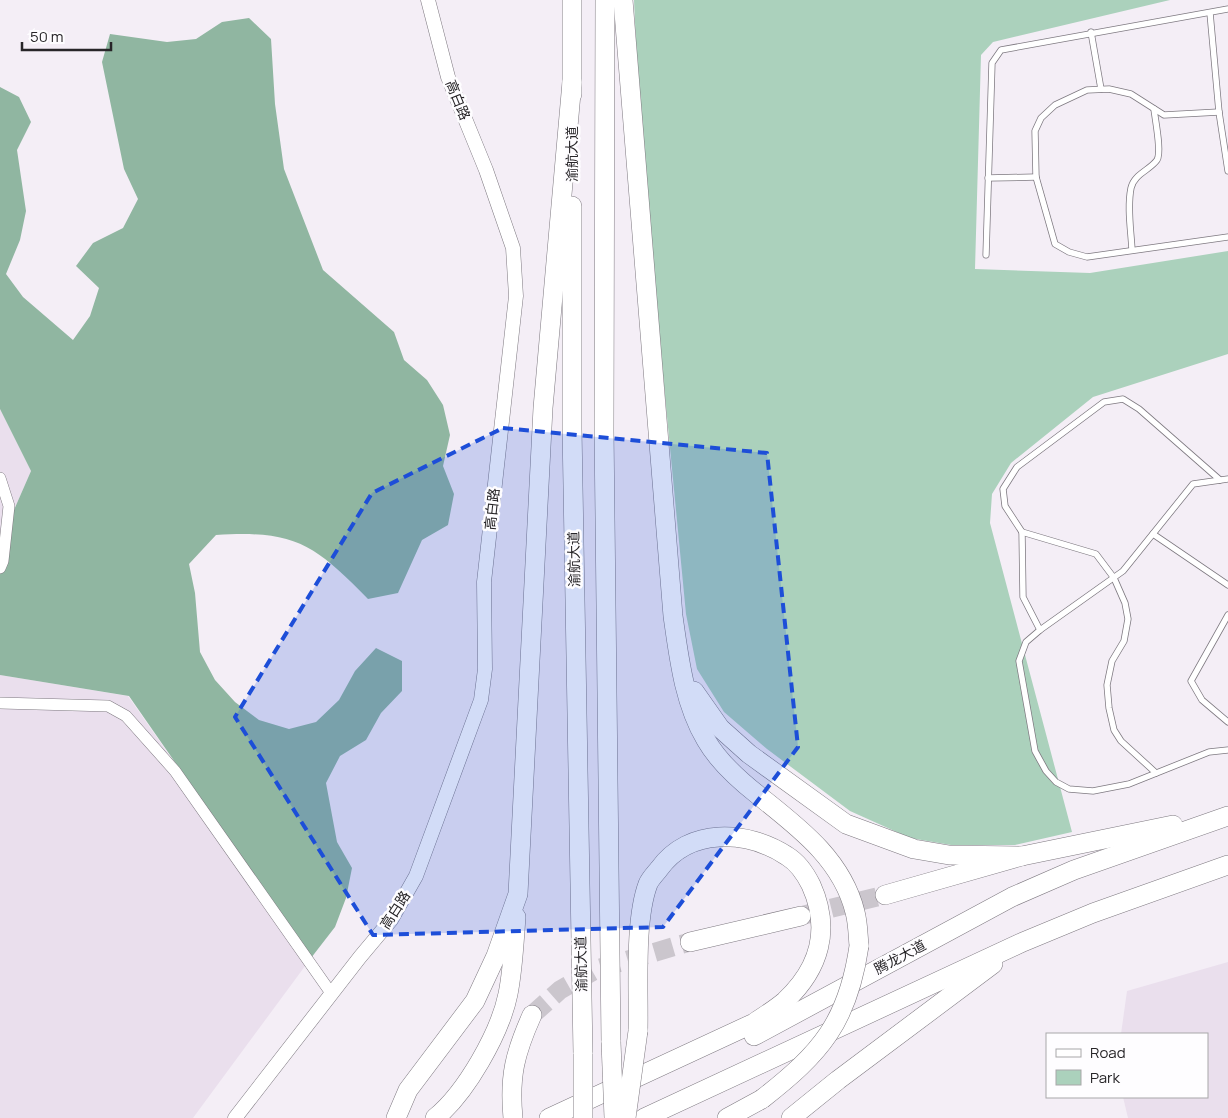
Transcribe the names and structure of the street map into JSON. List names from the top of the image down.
{
  "streets": {
    "highway": ["渝航大道", "腾龙大道"],
    "street": ["高白路"]
  },
  "crossings": [
    ["渝航大道", "腾龙大道"]
  ],
  "legend": ["Road", "Park"],
  "scale_bar": "50 m"
}
